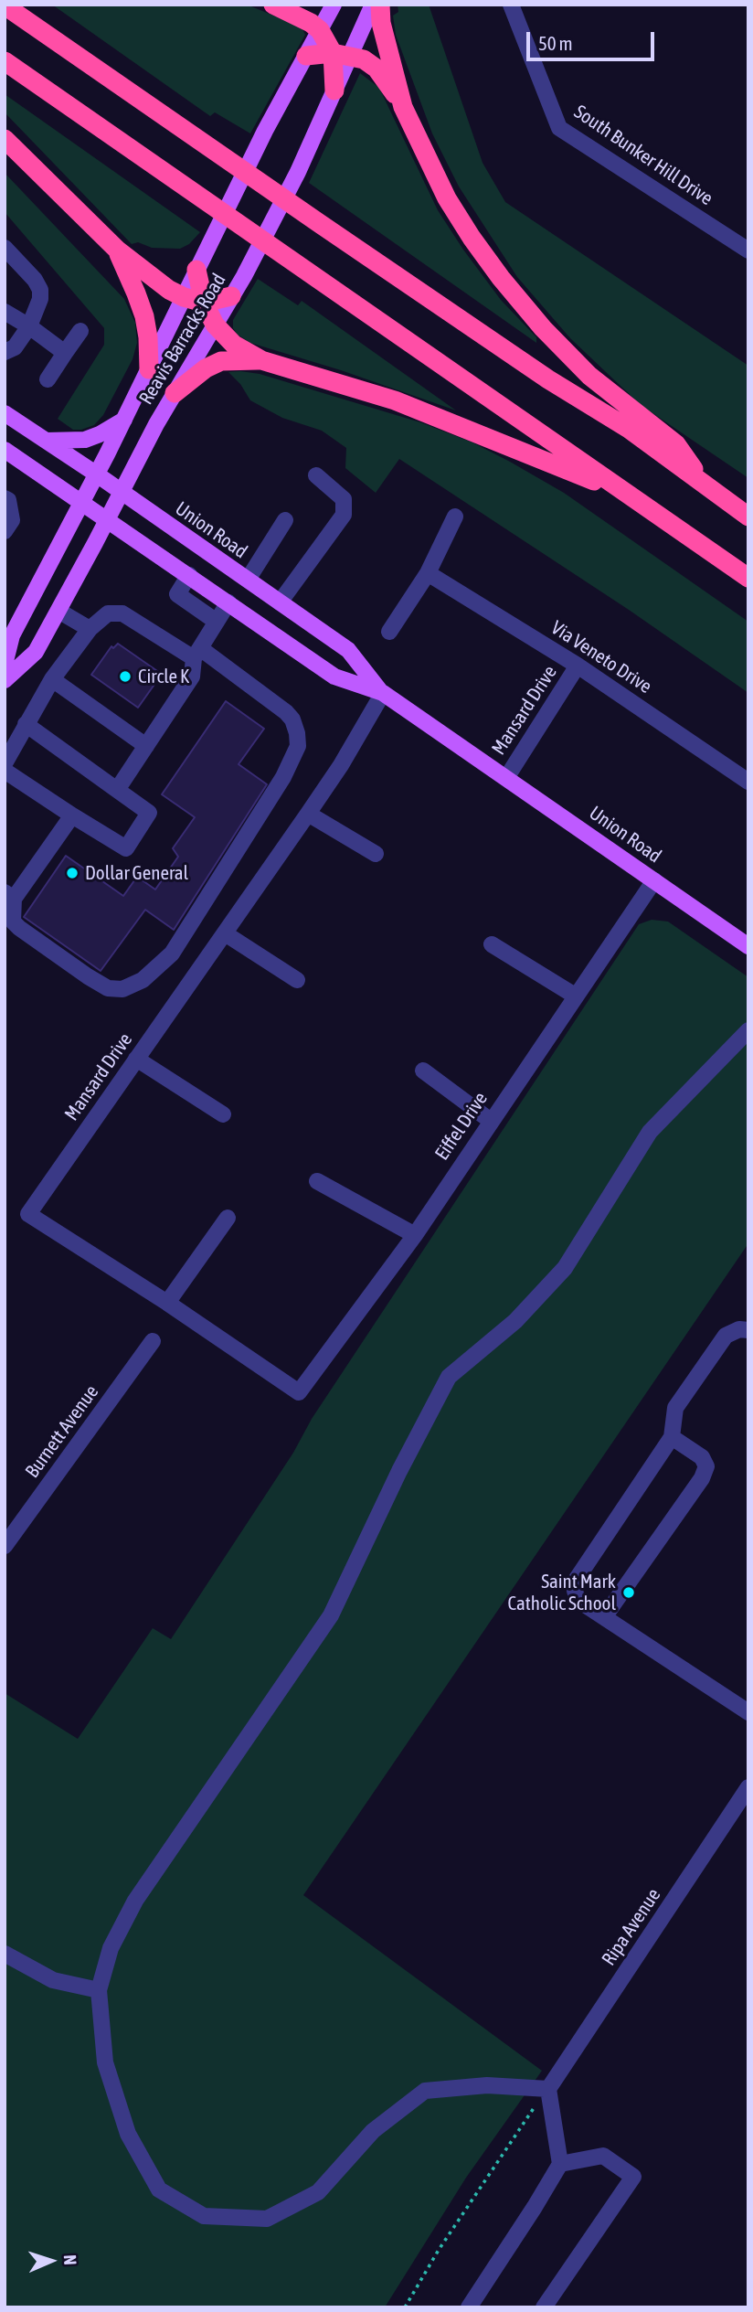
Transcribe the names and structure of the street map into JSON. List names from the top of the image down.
{
  "streets": {
    "main road": ["Reavis Barracks Road", "Union Road"],
    "street": [
      "South Bunker Hill Drive",
      "Via Veneto Drive",
      "Mansard Drive",
      "Eiffel Drive",
      "Burnett Avenue",
      "Ripa Avenue"
    ]
  },
  "crossings": [
    ["Reavis Barracks Road", "Union Road"],
    ["Union Road", "Mansard Drive"],
    ["Union Road", "Eiffel Drive"],
    ["Via Veneto Drive", "Mansard Drive"],
    ["Mansard Drive", "Eiffel Drive"]
  ],
  "places": ["Circle K", "Dollar General", "Saint Mark Catholic School"],
  "scale_bar": "50 m",
  "north": "right"
}
